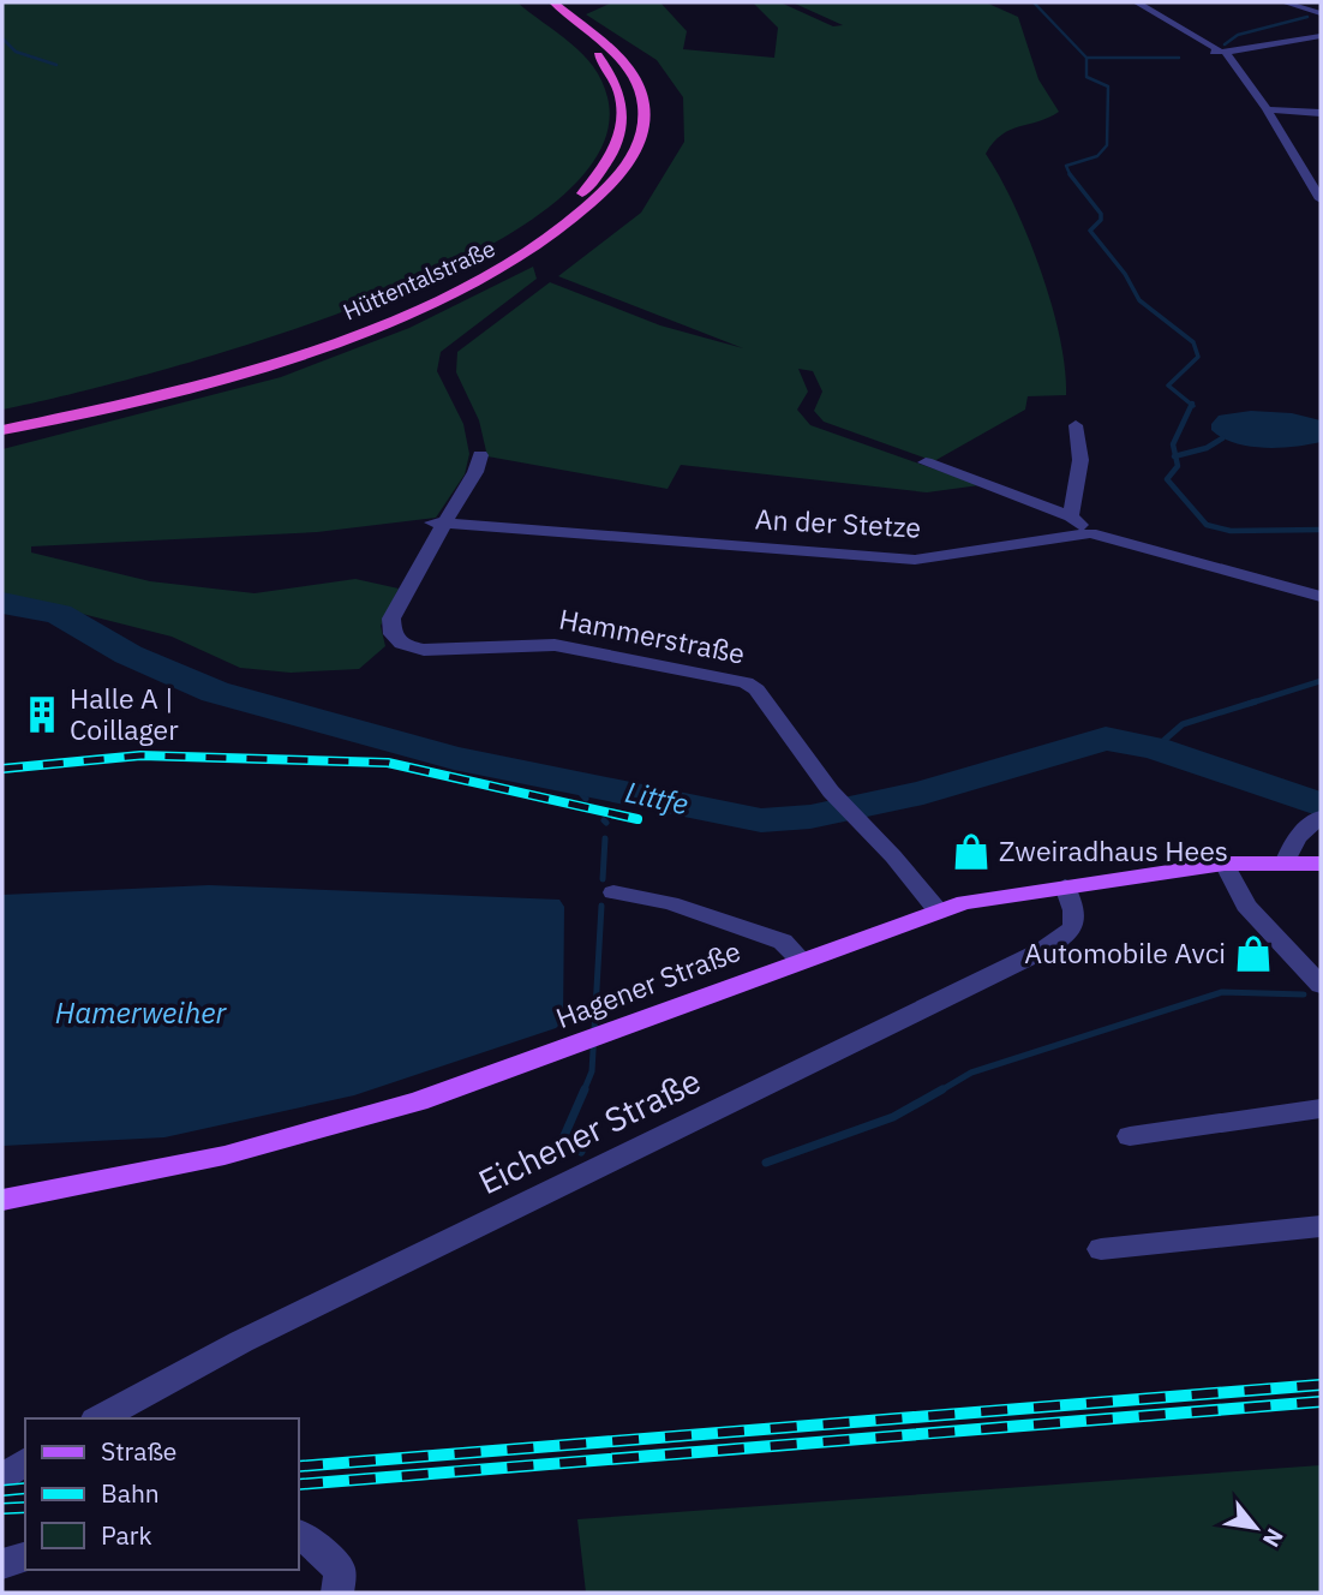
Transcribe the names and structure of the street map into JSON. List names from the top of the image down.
{
  "streets": {
    "highway": ["Hüttentalstraße"],
    "main road": ["Hagener Straße"],
    "street": ["An der Stetze", "Hammerstraße", "Eichener Straße"]
  },
  "crossings": [
    ["An der Stetze", "Hammerstraße"],
    ["Hammerstraße", "Hagener Straße"],
    ["Hagener Straße", "Eichener Straße"]
  ],
  "water": ["Littfe", "Hamerweiher"],
  "places": {
    "building": ["Halle A | Coillager"],
    "shop": ["Zweiradhaus Hees", "Automobile Avci"]
  },
  "legend": ["Straße", "Bahn", "Park"],
  "north": "bottom right"
}
